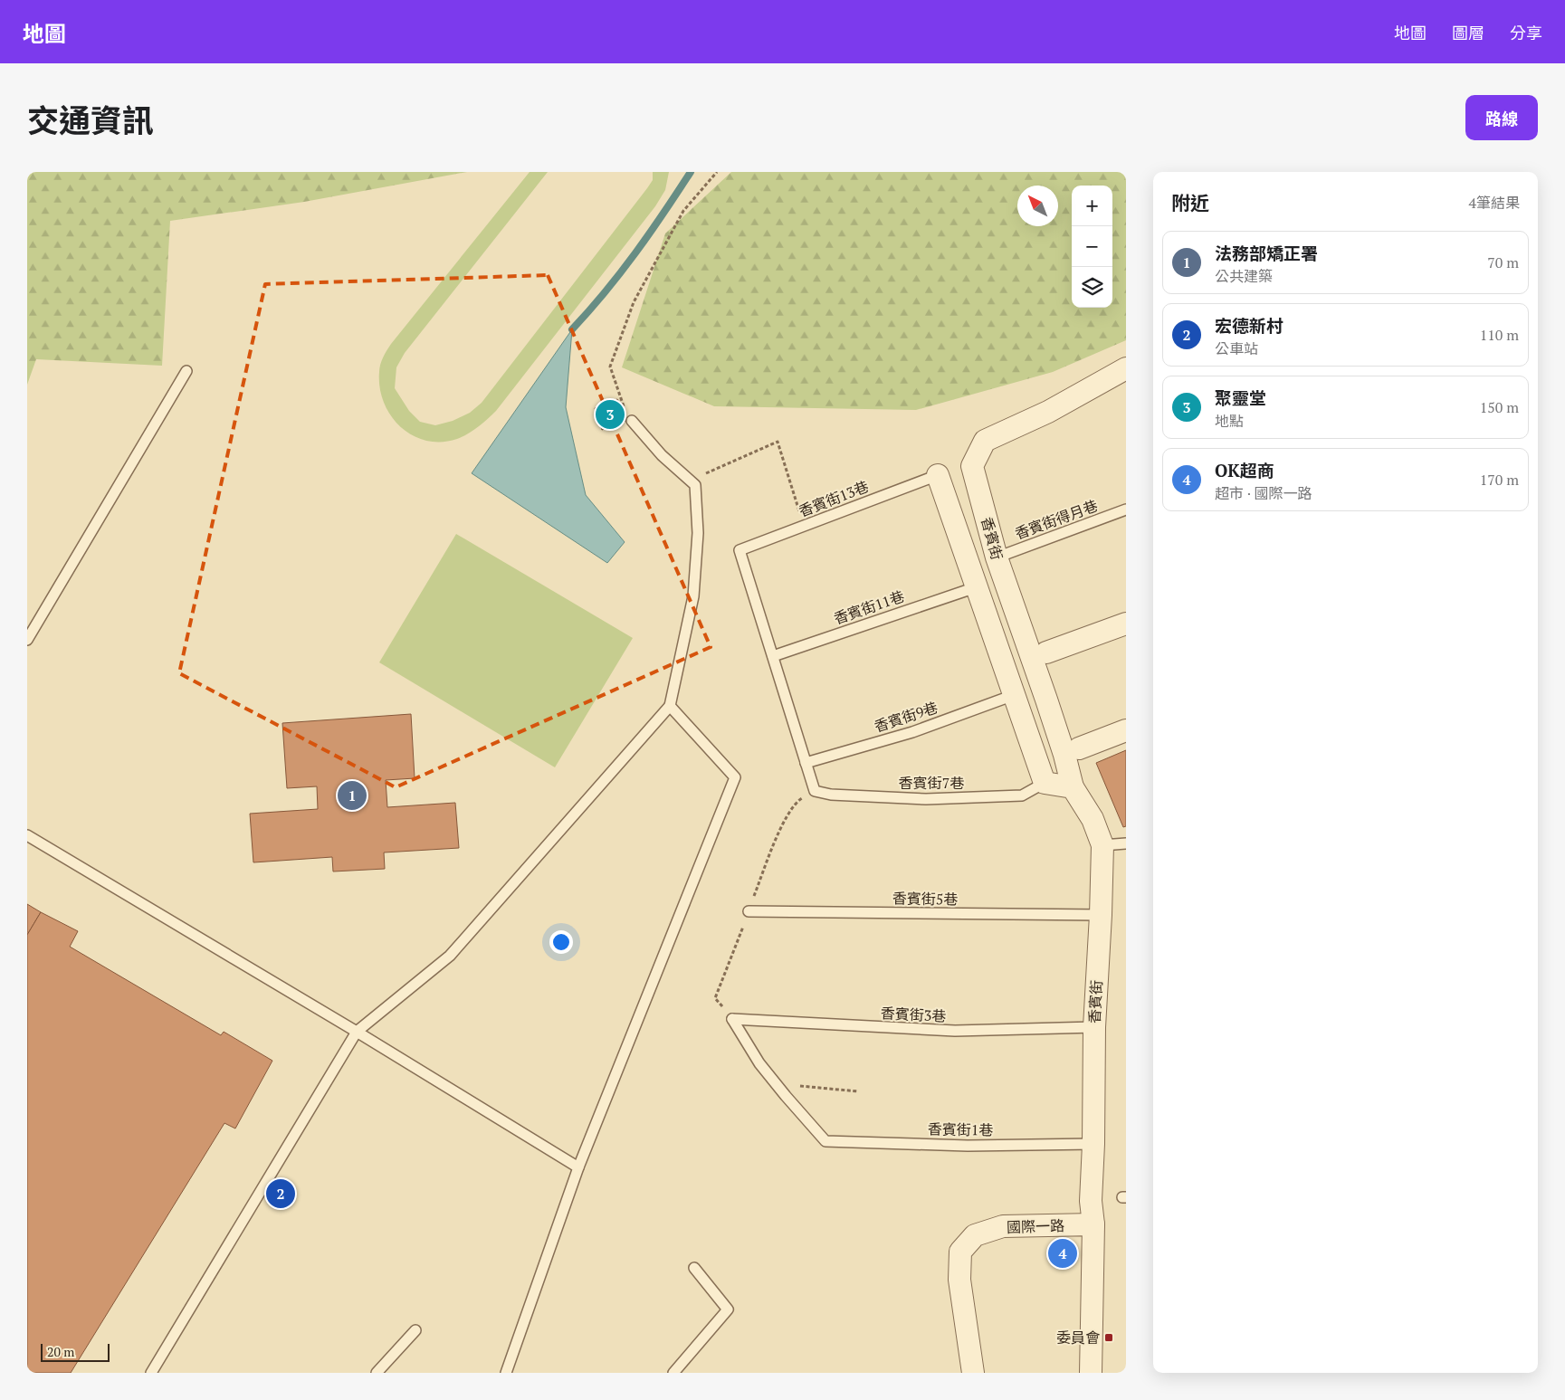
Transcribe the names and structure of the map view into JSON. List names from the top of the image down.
{
  "streets": {
    "street": ["香賓街", "國際一路"],
    "lane": [
      "香賓街13巷",
      "香賓街得月巷",
      "香賓街11巷",
      "香賓街9巷",
      "香賓街7巷",
      "香賓街5巷",
      "香賓街3巷",
      "香賓街1巷"
    ]
  },
  "crossings": [
    ["香賓街13巷", "香賓街"],
    ["香賓街13巷", "香賓街11巷"],
    ["香賓街得月巷", "香賓街"],
    ["香賓街", "香賓街11巷"],
    ["香賓街", "香賓街9巷"],
    ["香賓街", "香賓街7巷"],
    ["香賓街", "香賓街5巷"],
    ["香賓街", "香賓街3巷"],
    ["香賓街", "香賓街1巷"],
    ["香賓街", "國際一路"]
  ],
  "places": {
    "transit": ["委員會"]
  },
  "scale_bar": "20 m",
  "north": "top left",
  "page": {
    "header": "地圖",
    "nav": ["地圖", "圖層", "分享"],
    "title": "交通資訊",
    "buttons": "路線",
    "heading": ["附近", "4筆結果"],
    "map_buttons": ["+", "−"],
    "list": [
      {
        "mark": "1",
        "name": "法務部矯正署",
        "note": "公共建築",
        "value": "70 m"
      },
      {
        "mark": "2",
        "name": "宏德新村",
        "note": "公車站",
        "value": "110 m"
      },
      {
        "mark": "3",
        "name": "聚靈堂",
        "note": "地點",
        "value": "150 m"
      },
      {
        "mark": "4",
        "name": "OK超商",
        "note": "超市 · 國際一路",
        "value": "170 m"
      }
    ],
    "pins": [
      "3",
      "1",
      "2",
      "4"
    ],
    "scale": "20 m"
  }
}
